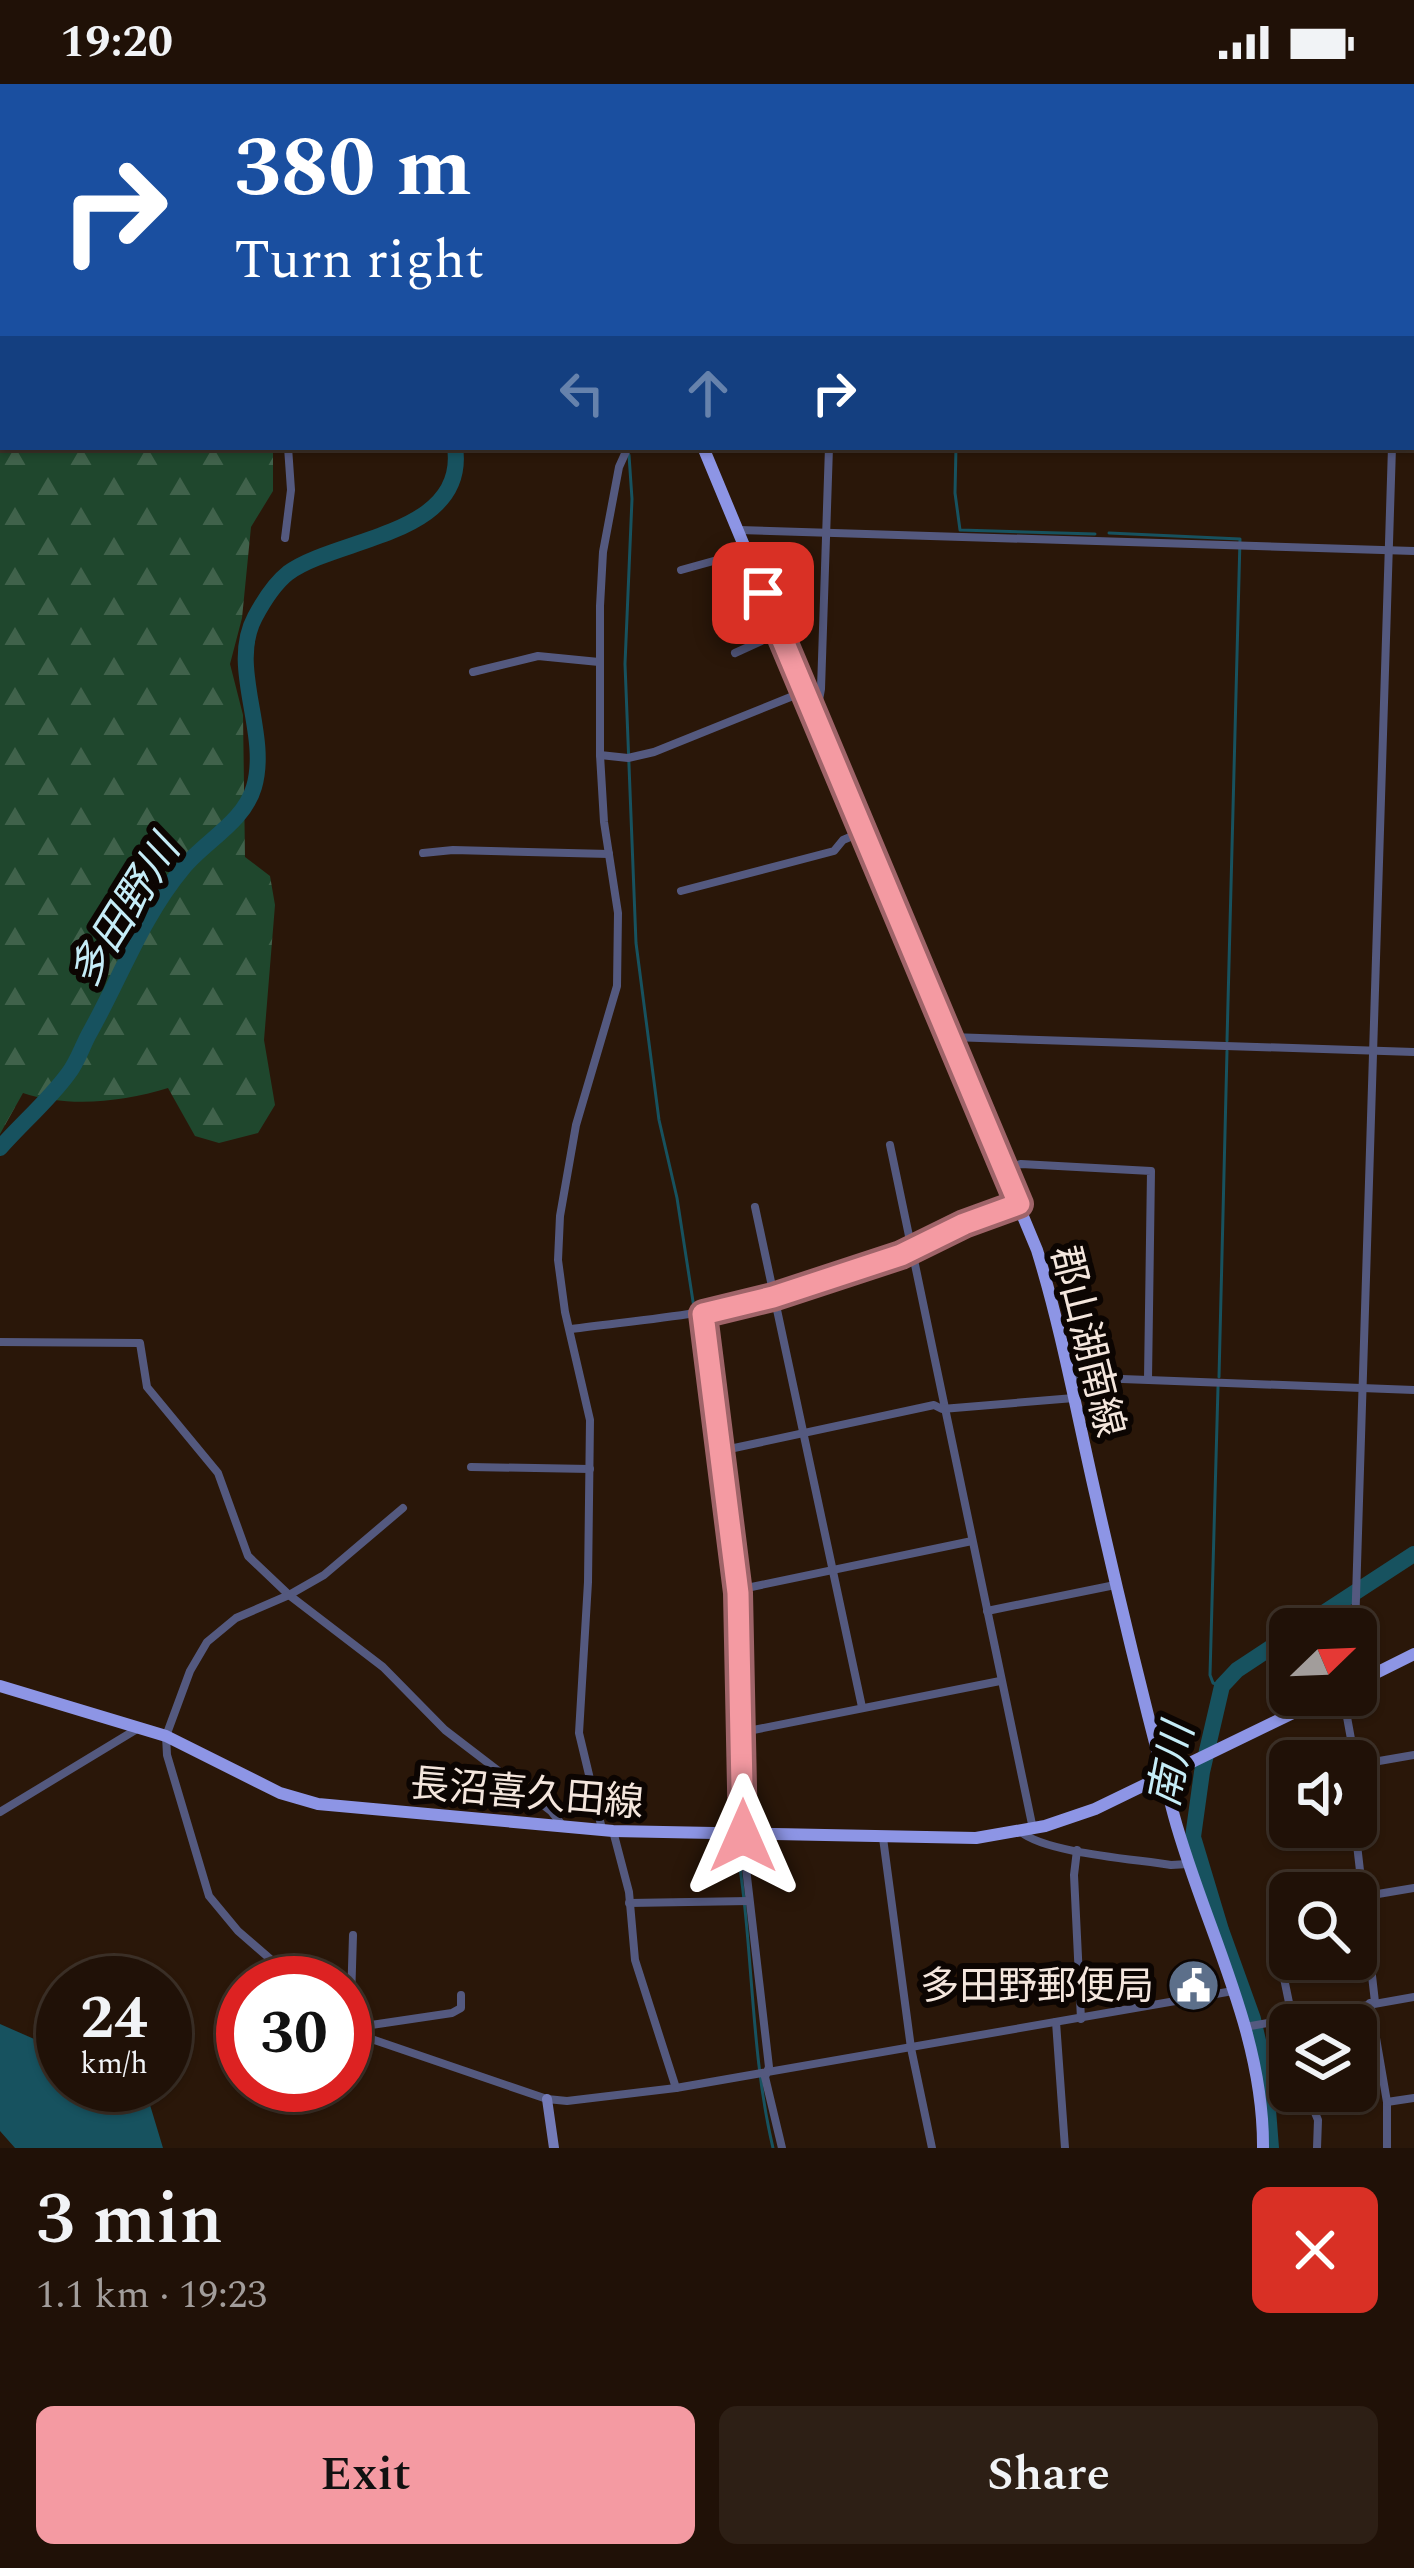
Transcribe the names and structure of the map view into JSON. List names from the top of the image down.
{
  "streets": {
    "main road": ["郡山湖南線", "長沼喜久田線"]
  },
  "crossings": [
    ["郡山湖南線", "長沼喜久田線"]
  ],
  "water": ["多田野川", "南川"],
  "places": {
    "public building": ["多田野郵便局"]
  },
  "north": "top right",
  "page": {
    "status": "19:20",
    "turn": ["380 m", "Turn right"],
    "speed": "24 km/h",
    "limit": "30",
    "heading": ["3 min", "1.1 km · 19:23"],
    "buttons": ["Exit", "Share"]
  }
}
